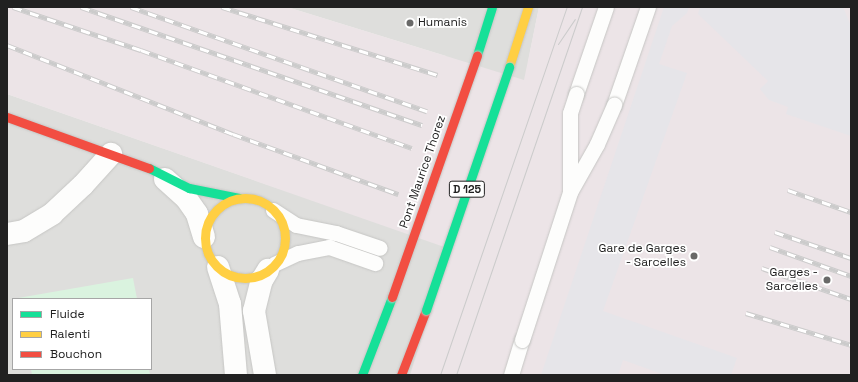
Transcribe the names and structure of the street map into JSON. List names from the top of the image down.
{
  "streets": {
    "main road": ["Pont Maurice Thorez", "D 125"]
  },
  "places": ["Humanis", "Gare de Garges - Sarcelles", "Garges - Sarcelles"],
  "legend": ["Fluide", "Ralenti", "Bouchon"]
}
